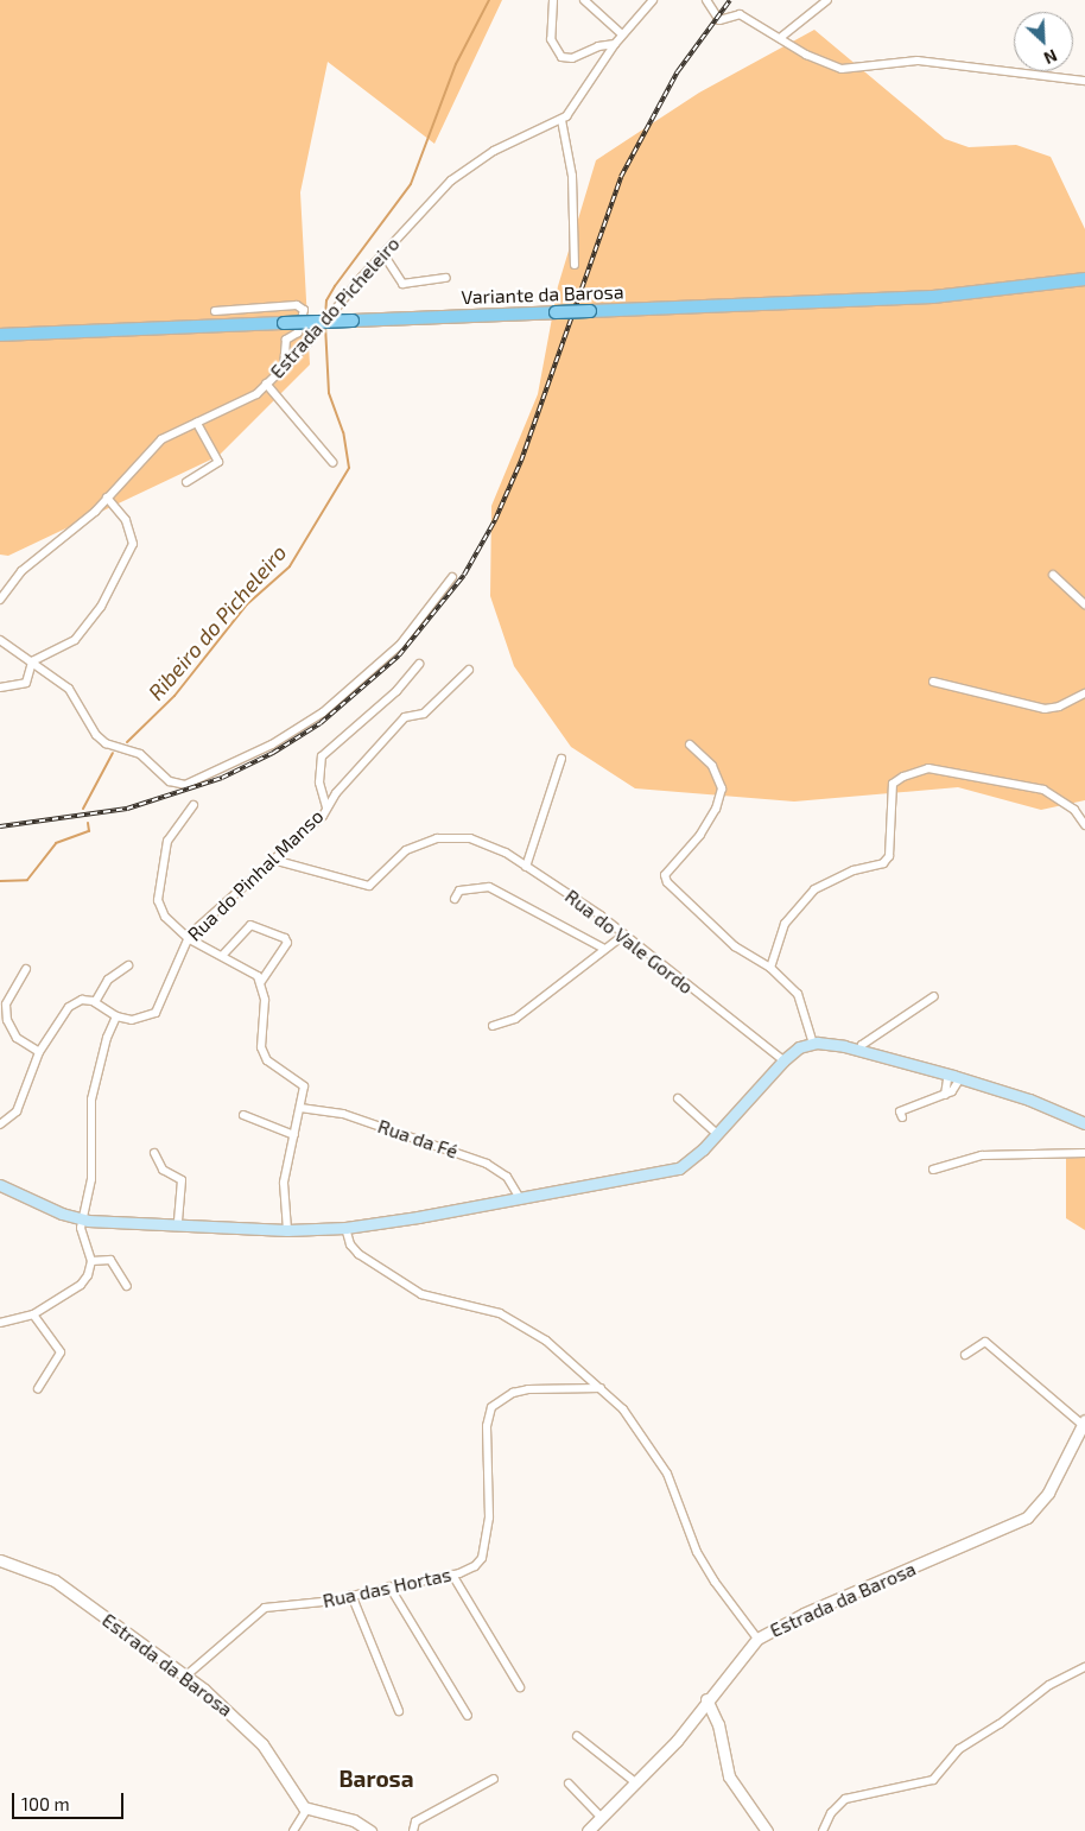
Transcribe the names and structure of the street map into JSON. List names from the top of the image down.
{
  "streets": {
    "main road": ["Variante da Barosa"],
    "street": [
      "Estrada do Picheleiro",
      "Rua do Pinhal Manso",
      "Rua do Vale Gordo",
      "Rua da Fé",
      "Rua das Hortas",
      "Estrada da Barosa"
    ]
  },
  "crossings": [
    ["Rua do Pinhal Manso", "Rua do Vale Gordo"],
    ["Rua das Hortas", "Estrada da Barosa"]
  ],
  "districts": ["Barosa"],
  "water": ["Ribeiro do Picheleiro"],
  "scale_bar": "100 m",
  "north": "bottom right"
}
